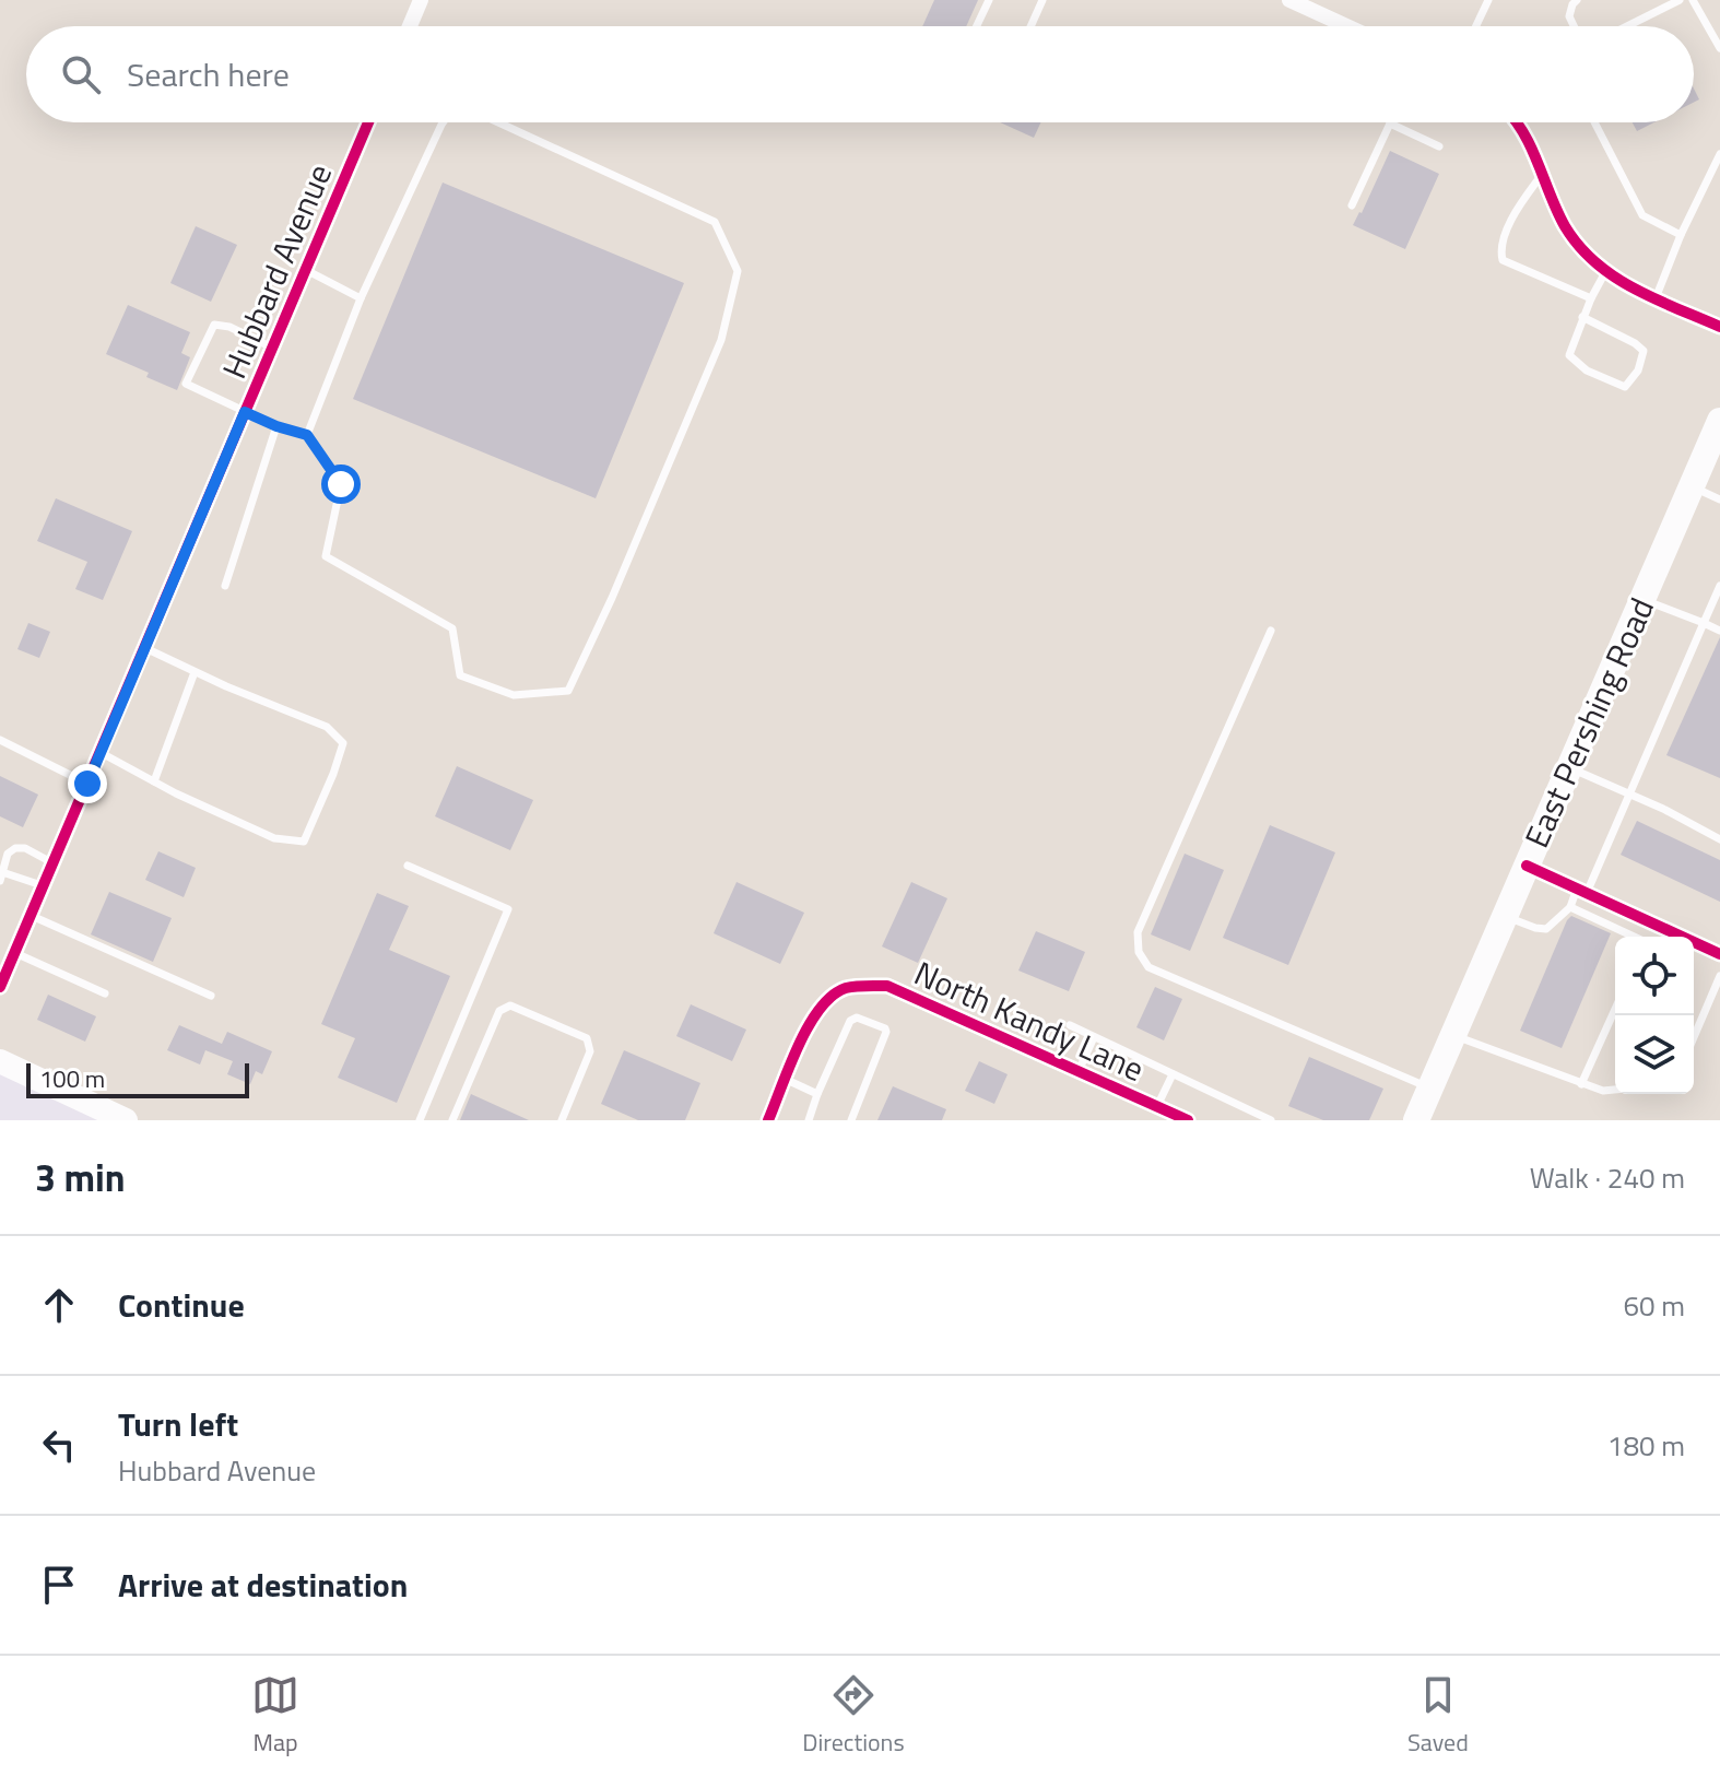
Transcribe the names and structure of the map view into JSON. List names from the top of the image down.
{
  "streets": {
    "main road": ["East Pershing Road"],
    "street": ["Hubbard Avenue", "North Kandy Lane"]
  },
  "scale_bar": "100 m",
  "page": {
    "search": "Search here",
    "scale": "100 m",
    "heading": ["3 min", "Walk · 240 m"],
    "list": [
      ["Continue", "60 m"],
      ["Turn left", "Hubbard Avenue", "180 m"],
      "Arrive at destination"
    ],
    "nav": ["Map", "Directions", "Saved"]
  }
}
